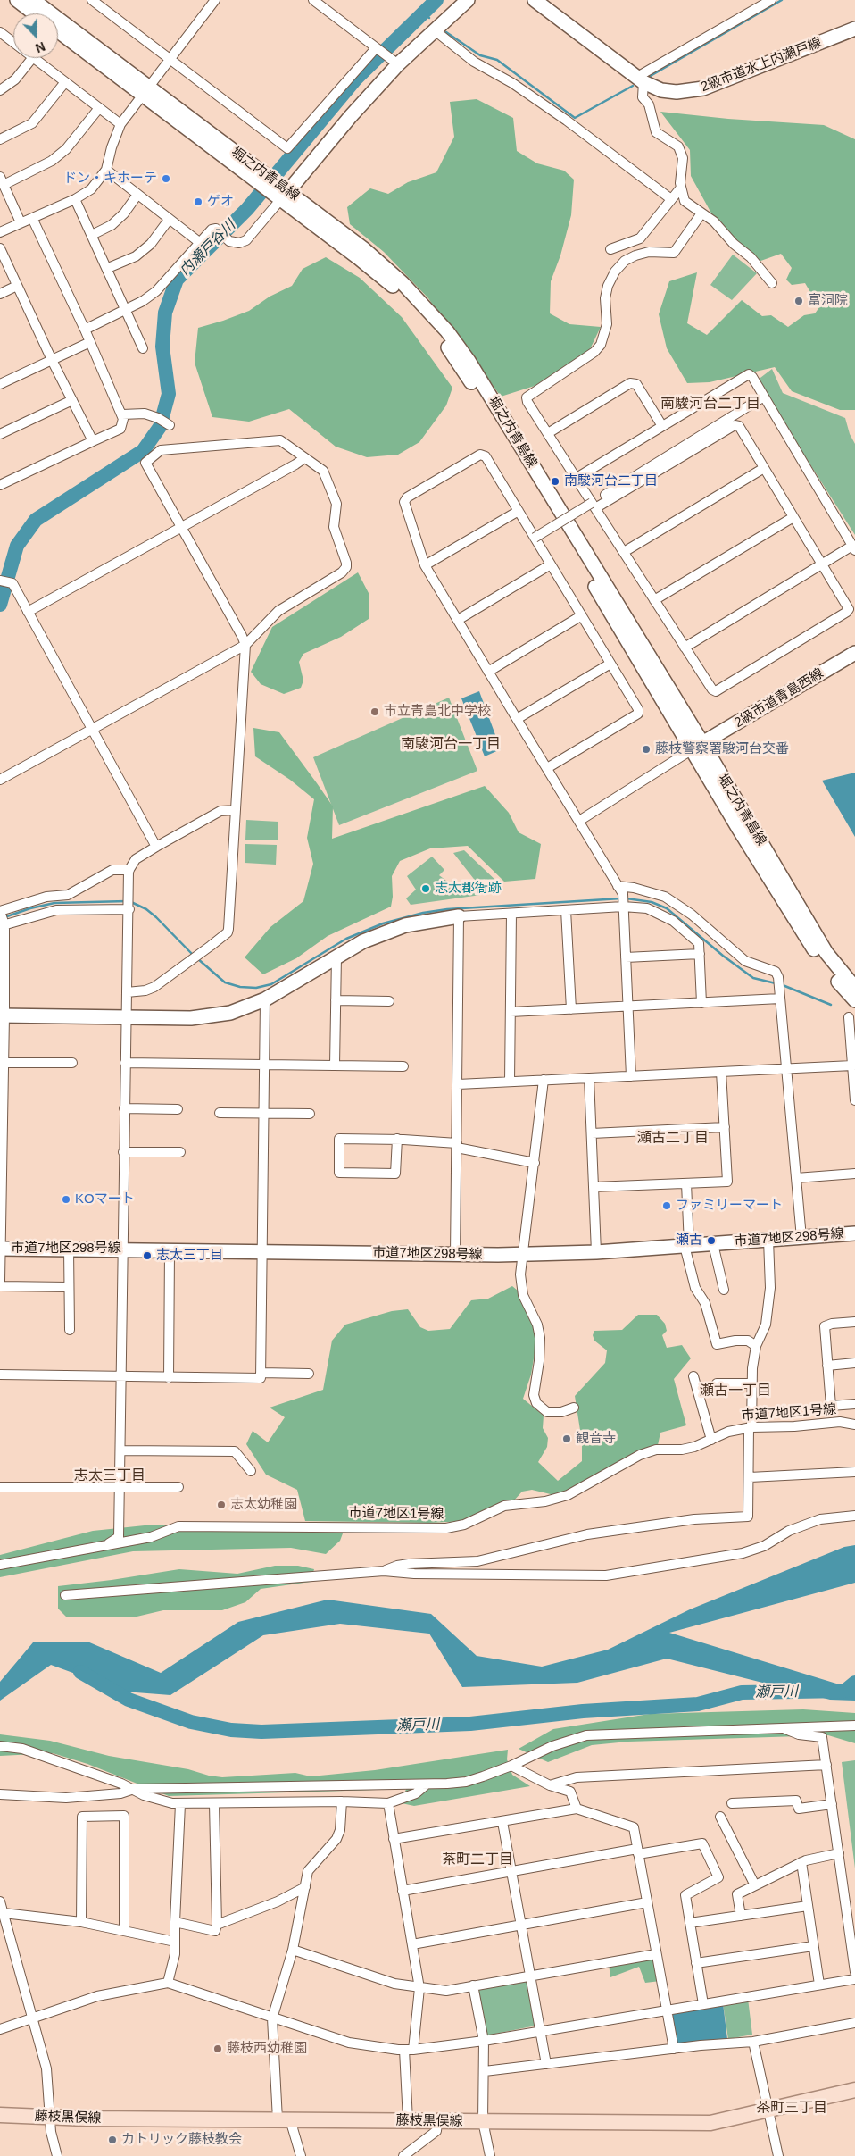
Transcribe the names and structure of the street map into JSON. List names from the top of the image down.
{
  "streets": {
    "main road": ["藤枝黒俣線"],
    "street": [
      "2級市道水上内瀬戸線",
      "堀之内青島線",
      "2級市道青島西線",
      "市道7地区298号線",
      "市道7地区1号線"
    ]
  },
  "crossings": [
    ["堀之内青島線", "2級市道青島西線"]
  ],
  "districts": [
    "南駿河台二丁目",
    "南駿河台一丁目",
    "瀬古二丁目",
    "瀬古一丁目",
    "志太三丁目",
    "茶町二丁目",
    "茶町三丁目"
  ],
  "water": ["内瀬戸谷川", "瀬戸川"],
  "places": [
    "ドン・キホーテ",
    "ゲオ",
    "富洞院",
    "南駿河台二丁目",
    "市立青島北中学校",
    "藤枝警察署駿河台交番",
    "志太郡衙跡",
    "KOマート",
    "ファミリーマート",
    "瀬古",
    "志太三丁目",
    "観音寺",
    "志太幼稚園",
    "藤枝西幼稚園",
    "カトリック藤枝教会"
  ],
  "north": "bottom"
}
